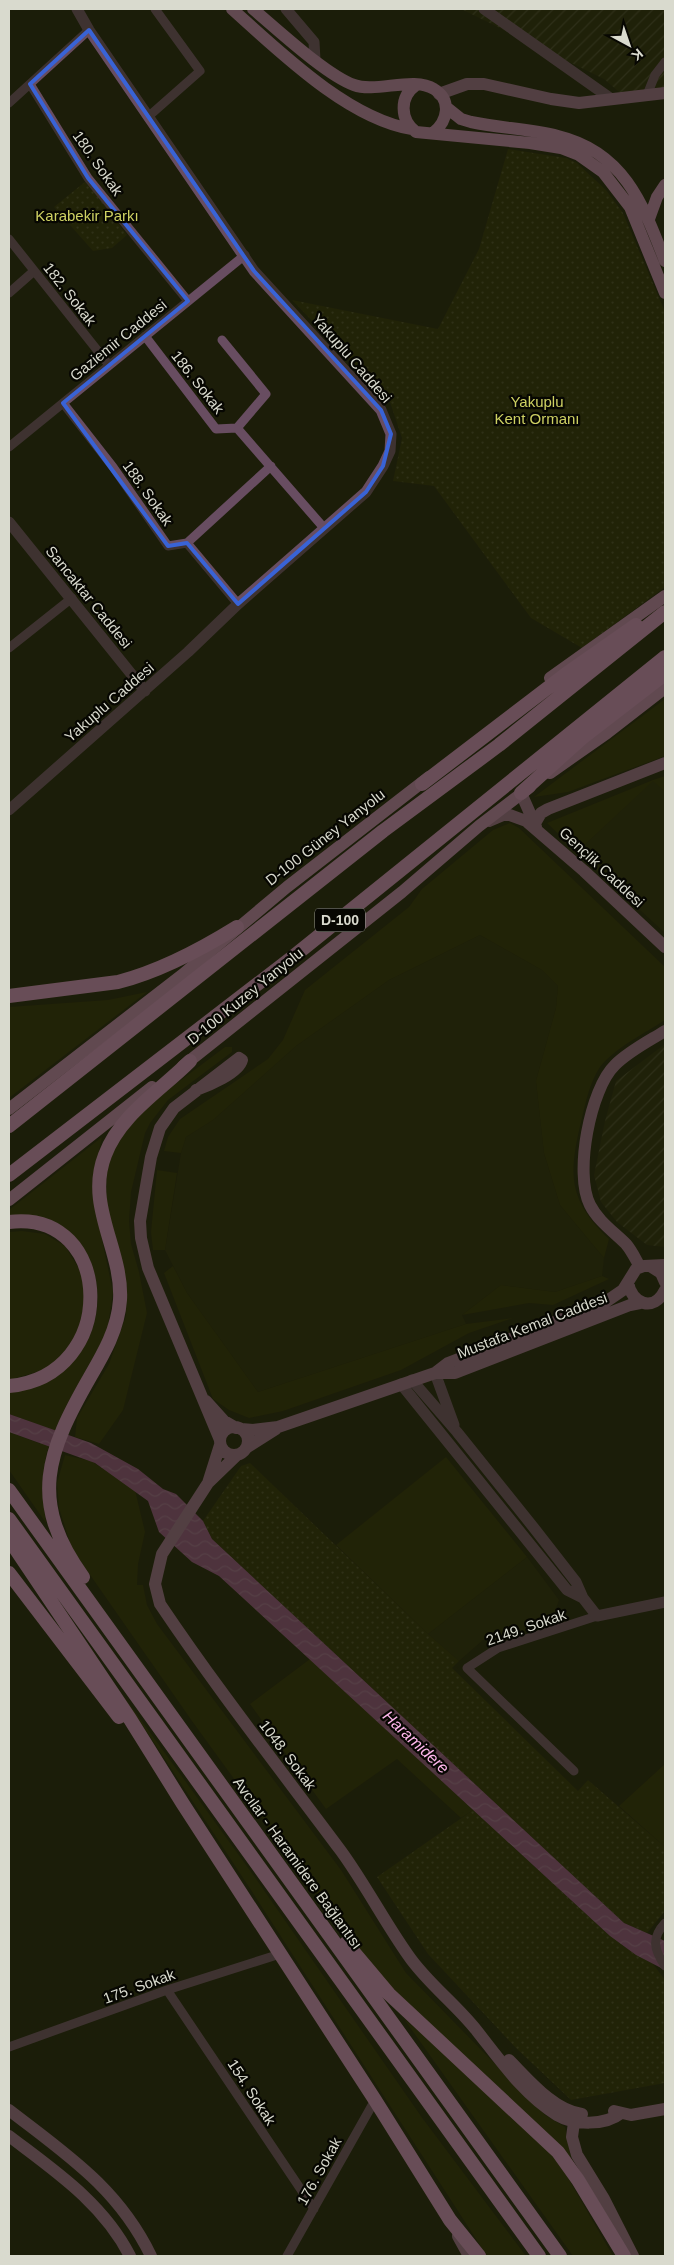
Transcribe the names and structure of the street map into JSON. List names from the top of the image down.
{
  "streets": {
    "highway": ["D-100", "Avcılar - Haramidere Bağlantısı"],
    "main road": [
      "D-100 Güney Yanyolu",
      "Gençlik Caddesi",
      "D-100 Kuzey Yanyolu",
      "Mustafa Kemal Caddesi",
      "1048. Sokak"
    ],
    "street": [
      "180. Sokak",
      "182. Sokak",
      "Gaziemir Caddesi",
      "Yakuplu Caddesi",
      "186. Sokak",
      "188. Sokak",
      "Sancaktar Caddesi",
      "2149. Sokak",
      "175. Sokak",
      "154. Sokak",
      "176. Sokak"
    ]
  },
  "crossings": [
    ["180. Sokak", "Gaziemir Caddesi"],
    ["182. Sokak", "Gaziemir Caddesi"],
    ["Gaziemir Caddesi", "Yakuplu Caddesi"],
    ["Gaziemir Caddesi", "186. Sokak"],
    ["Gaziemir Caddesi", "188. Sokak"],
    ["Yakuplu Caddesi", "Sancaktar Caddesi"],
    ["Gençlik Caddesi", "D-100 Kuzey Yanyolu"],
    ["Mustafa Kemal Caddesi", "1048. Sokak"],
    ["175. Sokak", "154. Sokak"],
    ["154. Sokak", "176. Sokak"]
  ],
  "water": ["Haramidere"],
  "parks": ["Karabekir Parkı", "Yakuplu Kent Ormanı"],
  "north": "bottom right"
}
